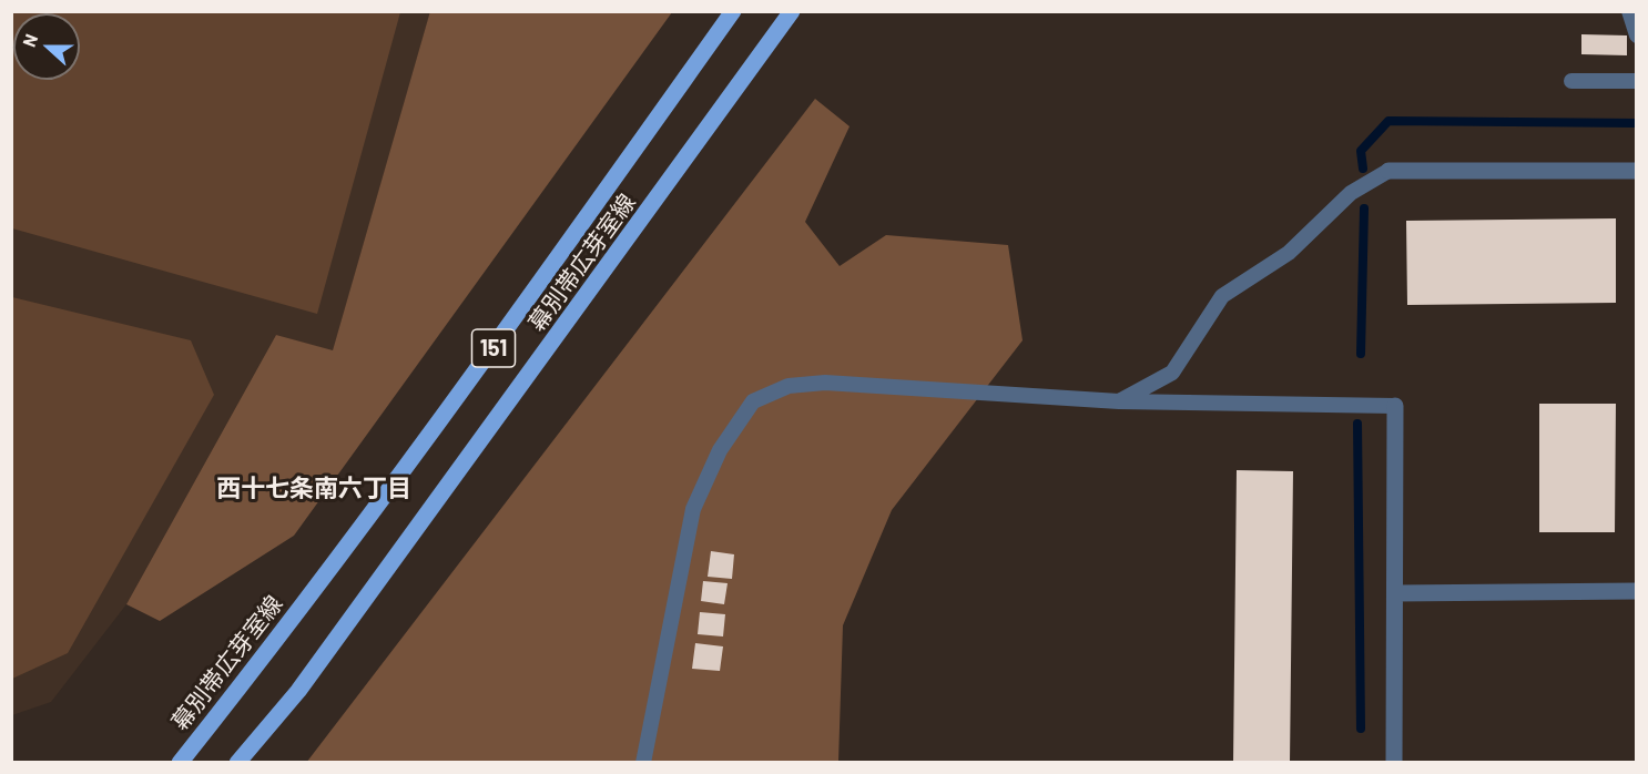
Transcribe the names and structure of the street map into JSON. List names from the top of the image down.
{
  "streets": {
    "main road": ["幕別帯広芽室線", "151"]
  },
  "districts": ["西十七条南六丁目"],
  "north": "left"
}
